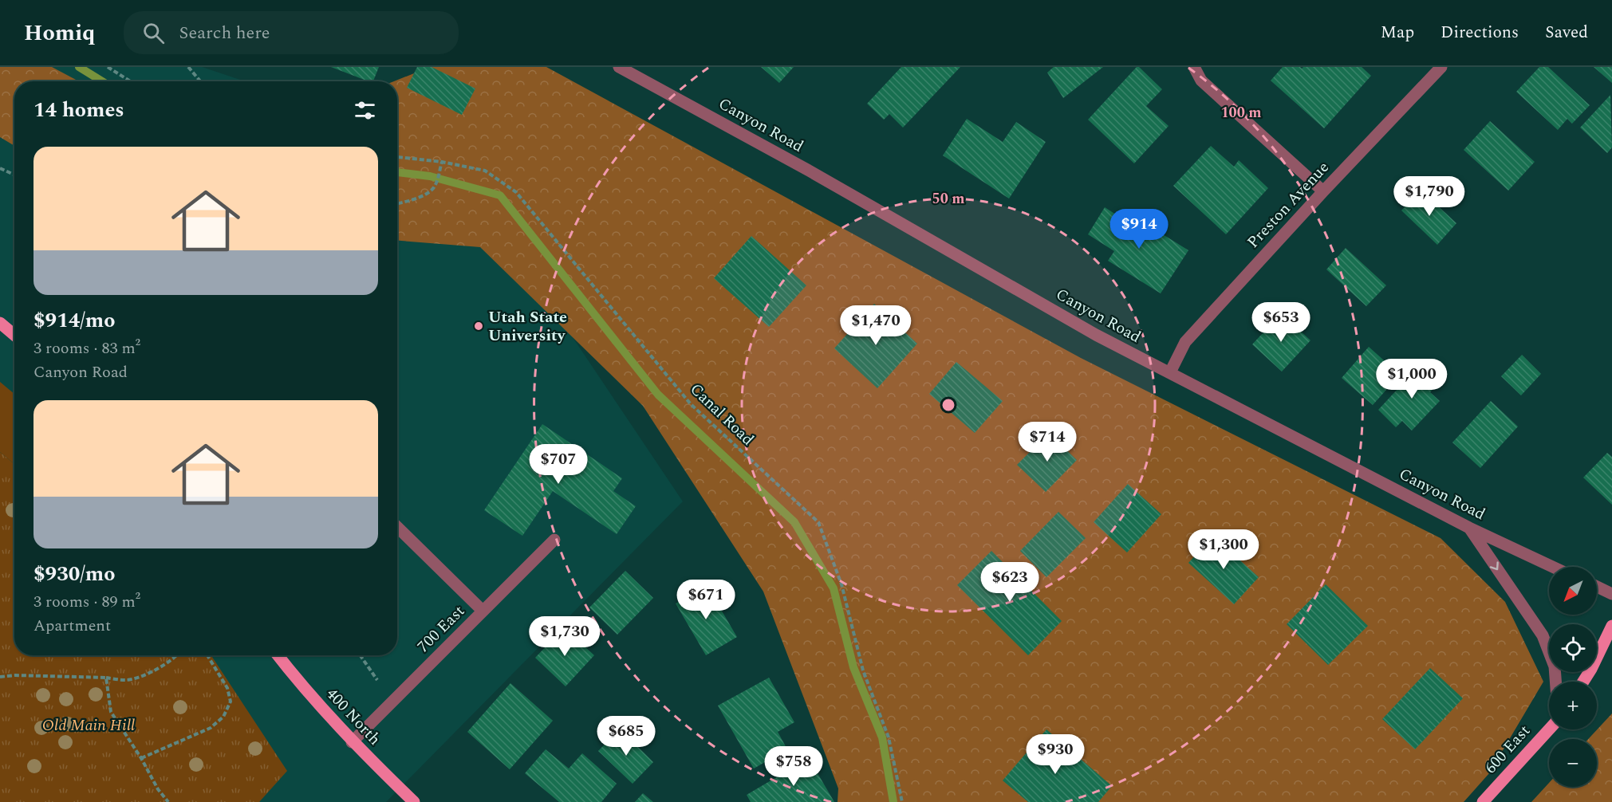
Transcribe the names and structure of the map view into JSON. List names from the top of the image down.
{
  "streets": {
    "main road": ["400 North", "600 East"],
    "street": ["Canyon Road", "Preston Avenue", "700 East"],
    "path": ["Canal Road"]
  },
  "crossings": [
    ["Canyon Road", "Preston Avenue"],
    ["700 East", "400 North"]
  ],
  "parks": ["Old Main Hill"],
  "places": ["Utah State University"],
  "north": "bottom left",
  "page": {
    "header": "Homiq",
    "search": "Search here",
    "nav": ["Map", "Directions", "Saved"],
    "heading": "14 homes",
    "list": [
      {
        "name": "$914/mo",
        "note": "3 rooms · 83 m² · Canyon Road"
      },
      {
        "name": "$930/mo",
        "note": "3 rooms · 89 m² · Apartment"
      }
    ],
    "price": [
      "$1,790",
      "$914",
      "$653",
      "$1,470",
      "$1,000",
      "$714",
      "$707",
      "$1,300",
      "$623",
      "$671",
      "$1,730",
      "$685",
      "$930",
      "$758"
    ],
    "map_buttons": ["+", "−"]
  },
  "rings": ["100 m", "50 m"]
}
